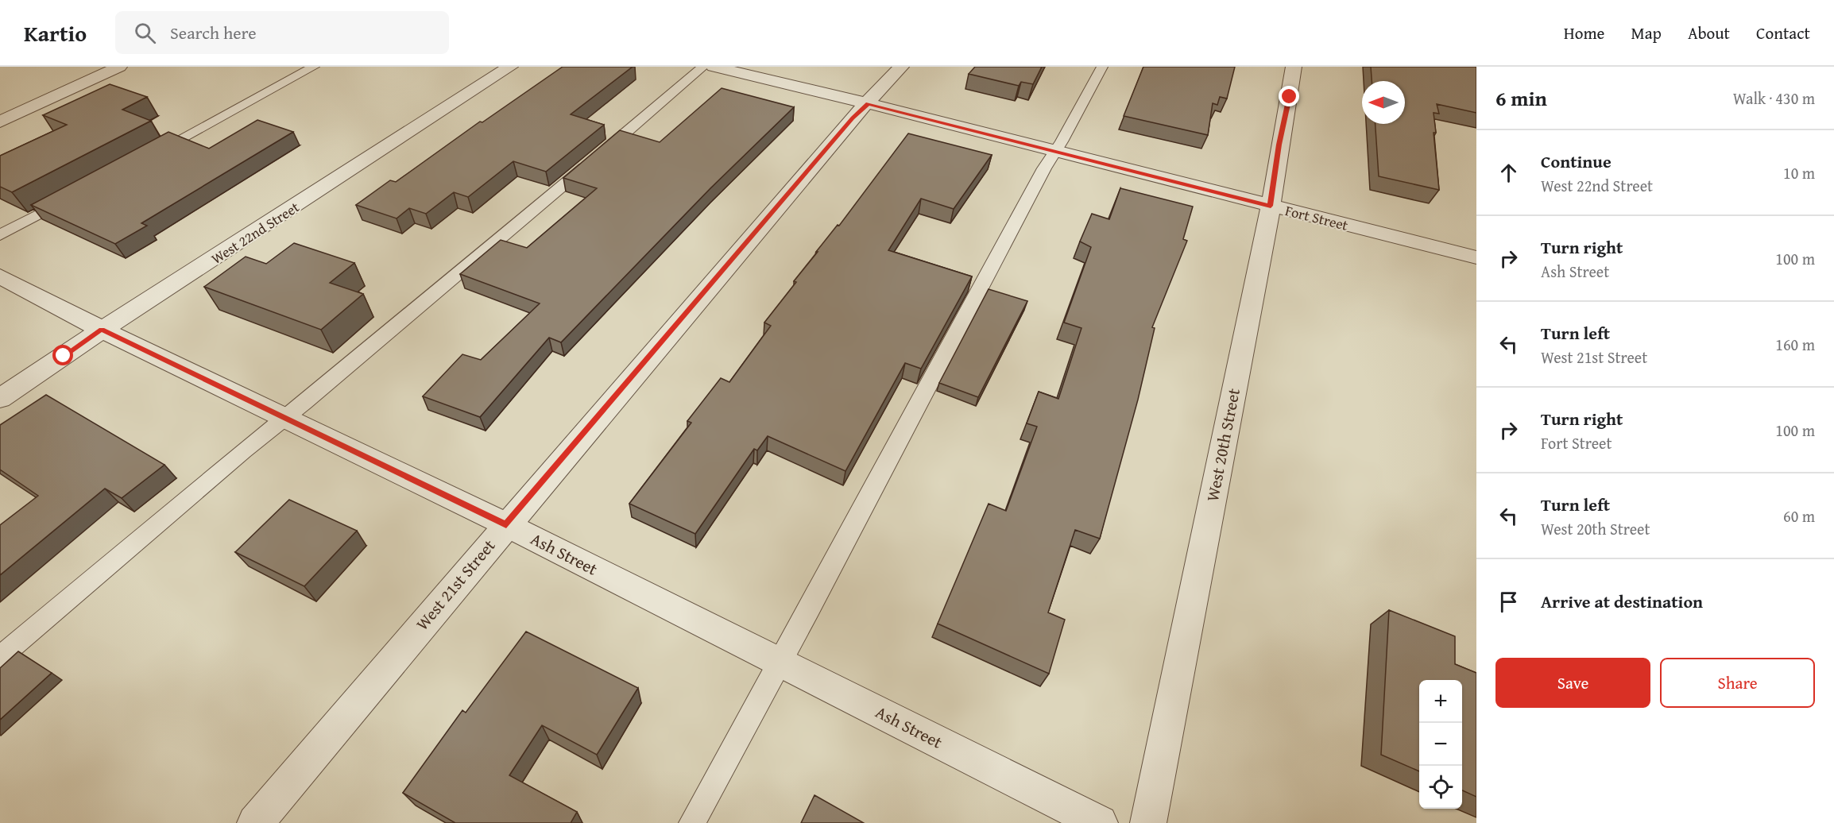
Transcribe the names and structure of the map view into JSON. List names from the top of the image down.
{
  "streets": {
    "street": [
      "Fort Street",
      "West 22nd Street",
      "West 20th Street",
      "Ash Street",
      "West 21st Street"
    ]
  },
  "crossings": [
    ["Fort Street", "West 20th Street"],
    ["Fort Street", "West 21st Street"],
    ["West 22nd Street", "Ash Street"],
    ["Ash Street", "West 21st Street"]
  ],
  "north": "left",
  "page": {
    "header": "Kartio",
    "search": "Search here",
    "nav": [
      "Home",
      "Map",
      "About",
      "Contact"
    ],
    "heading": ["6 min", "Walk · 430 m"],
    "list": [
      ["Continue", "West 22nd Street", "10 m"],
      ["Turn right", "Ash Street", "100 m"],
      ["Turn left", "West 21st Street", "160 m"],
      ["Turn right", "Fort Street", "100 m"],
      ["Turn left", "West 20th Street", "60 m"],
      "Arrive at destination"
    ],
    "buttons": ["Save", "Share"],
    "map_buttons": ["+", "−"]
  }
}
